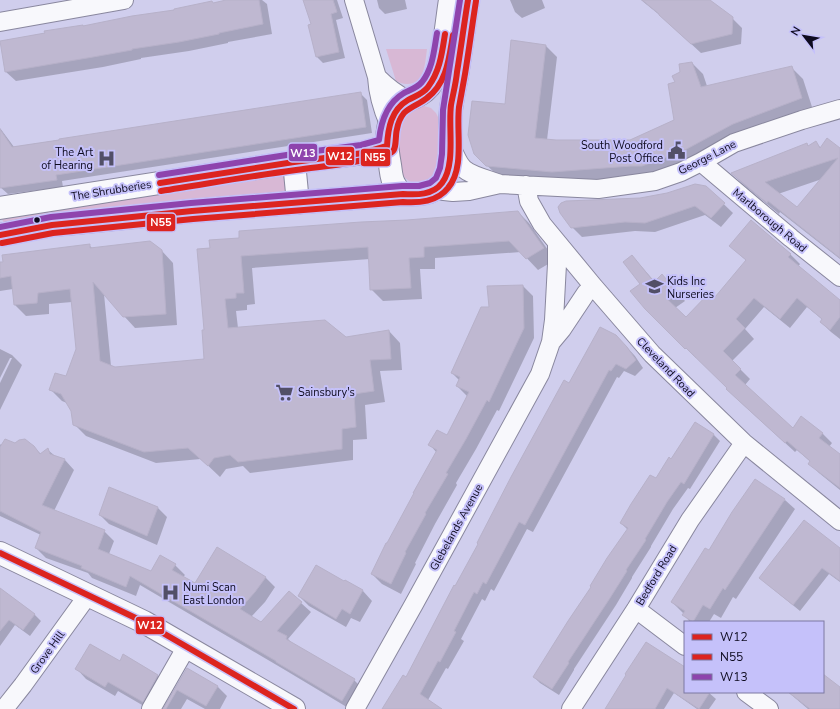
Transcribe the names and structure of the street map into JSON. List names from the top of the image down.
{
  "streets": {
    "main road": ["The Shrubberies"],
    "street": [
      "George Lane",
      "Marlborough Road",
      "Cleveland Road",
      "Glebelands Avenue",
      "Bedford Road",
      "Grove Hill"
    ]
  },
  "crossings": [
    ["George Lane", "The Shrubberies"],
    ["George Lane", "Marlborough Road"],
    ["George Lane", "Cleveland Road"],
    ["Cleveland Road", "Glebelands Avenue"],
    ["Cleveland Road", "Bedford Road"]
  ],
  "places": {
    "public building": ["South Woodford Post Office"],
    "hospital": ["The Art of Hearing", "Numi Scan East London"],
    "school or university": ["Kids Inc Nurseries"],
    "supermarket": ["Sainsbury's"]
  },
  "lines": ["transit line W12", "transit line W13", "transit line N55"],
  "legend": ["W12", "N55", "W13"],
  "north": "top left"
}
